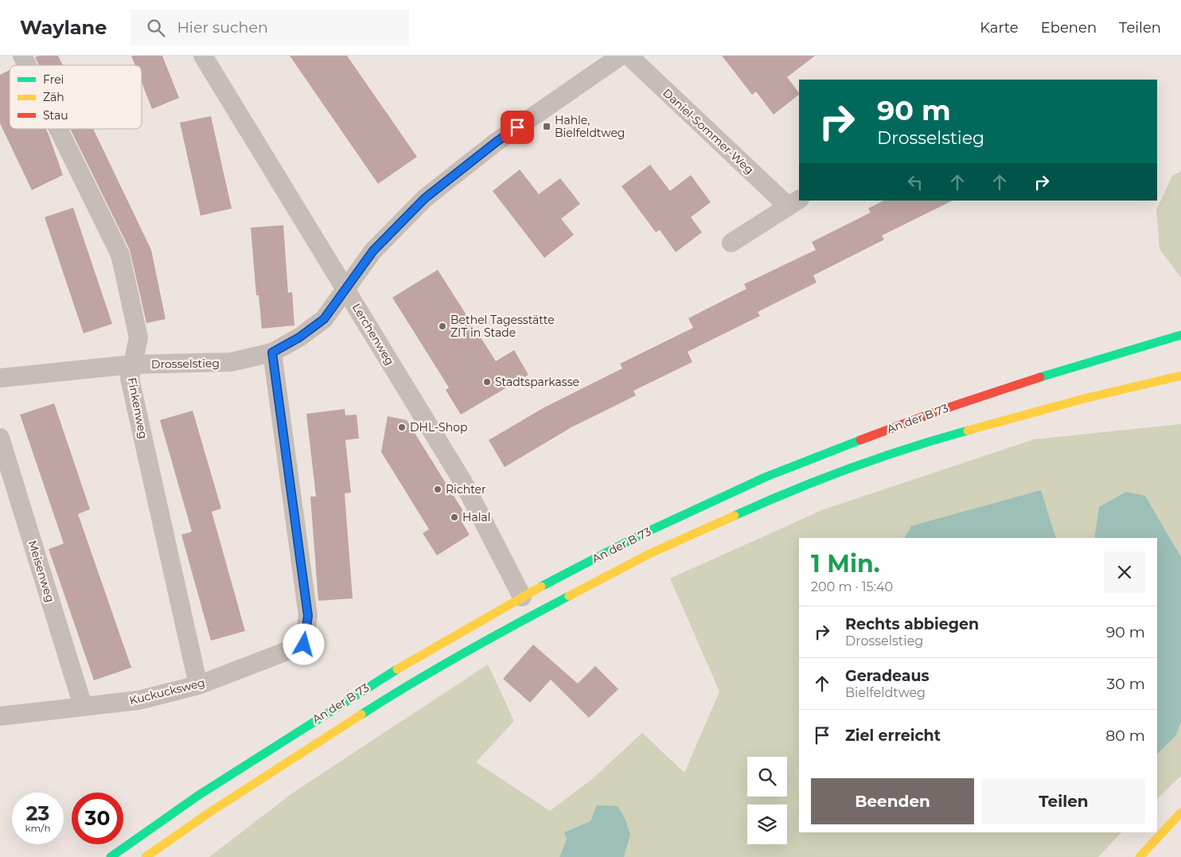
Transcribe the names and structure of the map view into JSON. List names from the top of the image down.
{
  "streets": {
    "main road": ["An der B 73"],
    "street": [
      "Daniel-Sommer-Weg",
      "Lerchenweg",
      "Drosselstieg",
      "Finkenweg",
      "Meisenweg",
      "Kuckucksweg"
    ]
  },
  "crossings": [
    ["Lerchenweg", "Drosselstieg"],
    ["Lerchenweg", "An der B 73"],
    ["Drosselstieg", "Finkenweg"],
    ["Drosselstieg", "Kuckucksweg"],
    ["Finkenweg", "Kuckucksweg"],
    ["Meisenweg", "Kuckucksweg"]
  ],
  "places": {
    "transit": ["Hahle, Bielfeldtweg"],
    "other": [
      "Bethel Tagesstätte ZIT in Stade",
      "Stadtsparkasse",
      "DHL-Shop",
      "Richter",
      "Halal"
    ]
  },
  "legend": ["Frei", "Zäh", "Stau"],
  "page": {
    "header": "Waylane",
    "search": "Hier suchen",
    "nav": ["Karte", "Ebenen", "Teilen"],
    "turn": ["90 m", "Drosselstieg"],
    "heading": ["1 Min.", "200 m · 15:40"],
    "list": [
      {
        "name": "Rechts abbiegen",
        "note": "Drosselstieg",
        "value": "90 m"
      },
      {
        "name": "Geradeaus",
        "note": "Bielfeldtweg",
        "value": "30 m"
      },
      {
        "name": "Ziel erreicht",
        "value": "80 m"
      }
    ],
    "buttons": ["Beenden", "Teilen"],
    "speed": "23 km/h",
    "limit": "30"
  }
}
